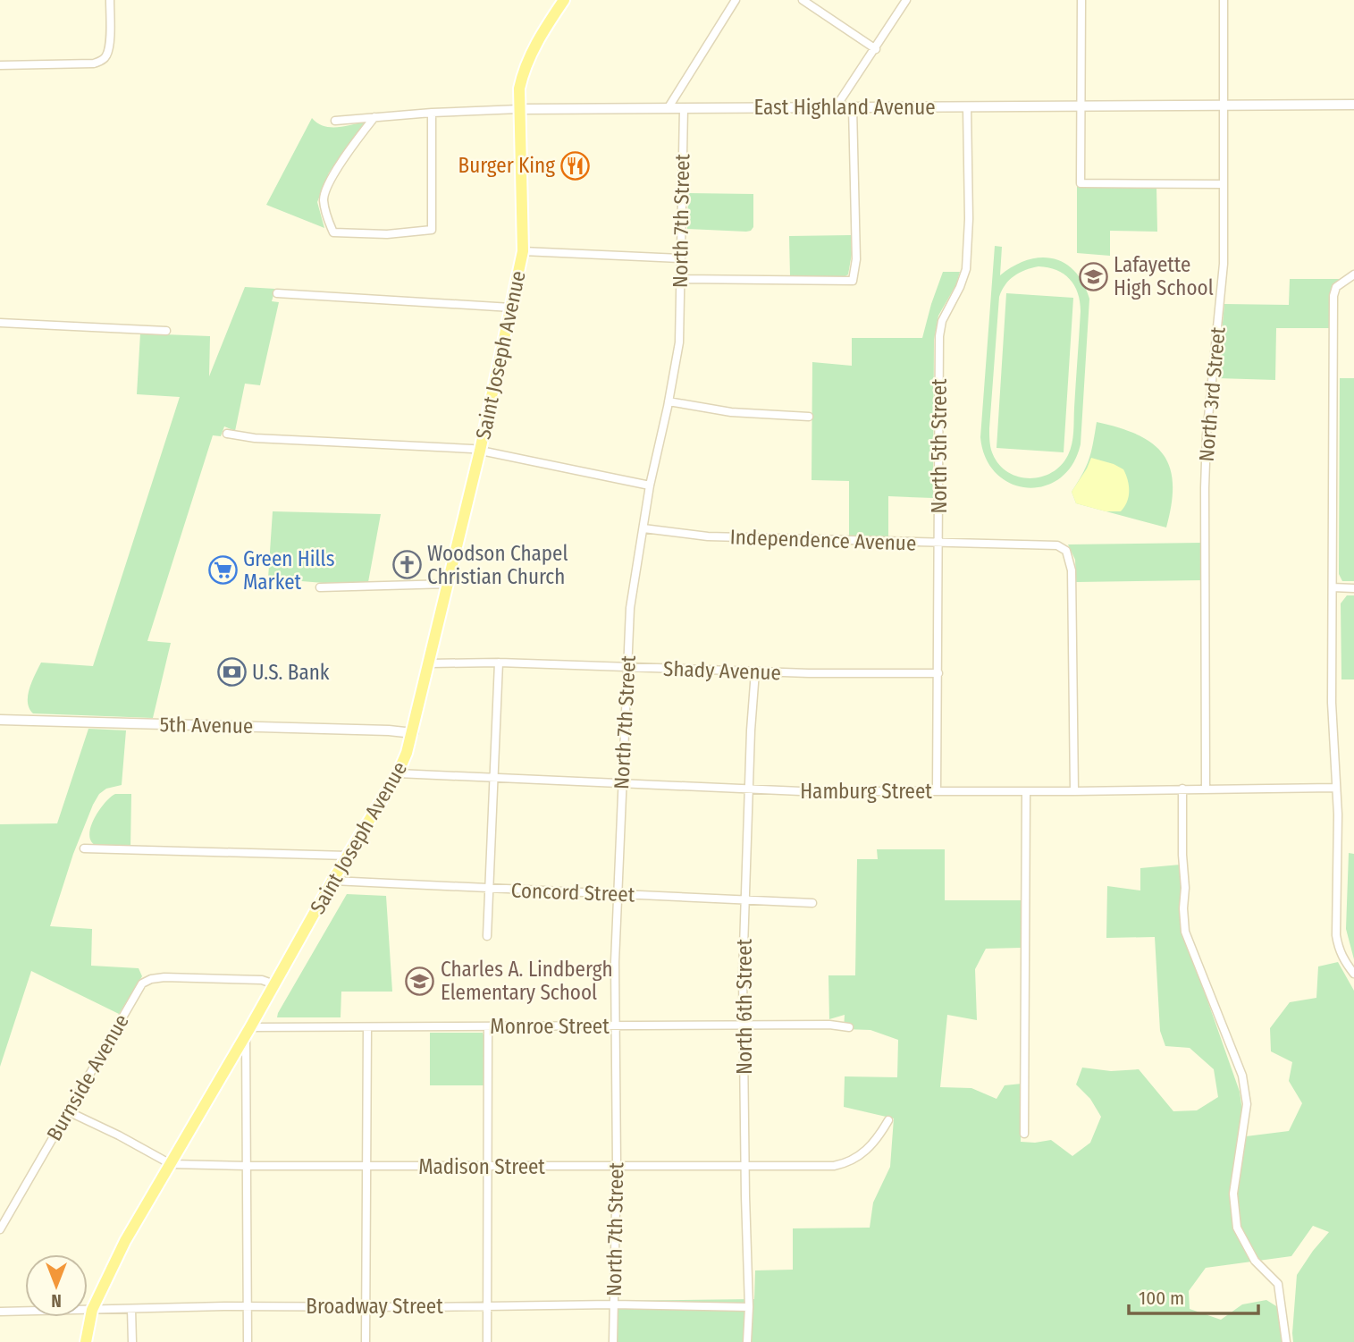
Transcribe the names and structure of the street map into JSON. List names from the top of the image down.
{
  "streets": {
    "main road": ["Saint Joseph Avenue"],
    "street": [
      "East Highland Avenue",
      "North 7th Street",
      "North 3rd Street",
      "North 5th Street",
      "Independence Avenue",
      "Shady Avenue",
      "5th Avenue",
      "Hamburg Street",
      "Concord Street",
      "North 6th Street",
      "Monroe Street",
      "Burnside Avenue",
      "Madison Street",
      "Broadway Street"
    ]
  },
  "crossings": [
    ["East Highland Avenue", "North 7th Street"],
    ["East Highland Avenue", "Saint Joseph Avenue"],
    ["East Highland Avenue", "North 3rd Street"],
    ["East Highland Avenue", "North 5th Street"],
    ["North 7th Street", "Independence Avenue"],
    ["North 7th Street", "Shady Avenue"],
    ["North 7th Street", "Hamburg Street"],
    ["North 7th Street", "Concord Street"],
    ["North 7th Street", "Monroe Street"],
    ["North 7th Street", "Madison Street"],
    ["North 7th Street", "Broadway Street"],
    ["Saint Joseph Avenue", "Shady Avenue"],
    ["Saint Joseph Avenue", "5th Avenue"],
    ["Saint Joseph Avenue", "Hamburg Street"],
    ["Saint Joseph Avenue", "Concord Street"],
    ["Saint Joseph Avenue", "Monroe Street"],
    ["Saint Joseph Avenue", "Burnside Avenue"],
    ["Saint Joseph Avenue", "Madison Street"],
    ["Saint Joseph Avenue", "Broadway Street"],
    ["North 3rd Street", "Hamburg Street"],
    ["North 5th Street", "Independence Avenue"],
    ["North 5th Street", "Shady Avenue"],
    ["North 5th Street", "Hamburg Street"],
    ["Independence Avenue", "Hamburg Street"],
    ["Shady Avenue", "North 6th Street"],
    ["Hamburg Street", "North 6th Street"],
    ["Concord Street", "North 6th Street"],
    ["North 6th Street", "Monroe Street"],
    ["North 6th Street", "Madison Street"],
    ["North 6th Street", "Broadway Street"],
    ["Burnside Avenue", "Madison Street"]
  ],
  "places": {
    "restaurant": ["Burger King"],
    "school or university": ["Lafayette High School", "Charles A. Lindbergh Elementary School"],
    "church": ["Woodson Chapel Christian Church"],
    "supermarket": ["Green Hills Market"],
    "bank": ["U.S. Bank"]
  },
  "scale_bar": "100 m",
  "north": "bottom"
}
